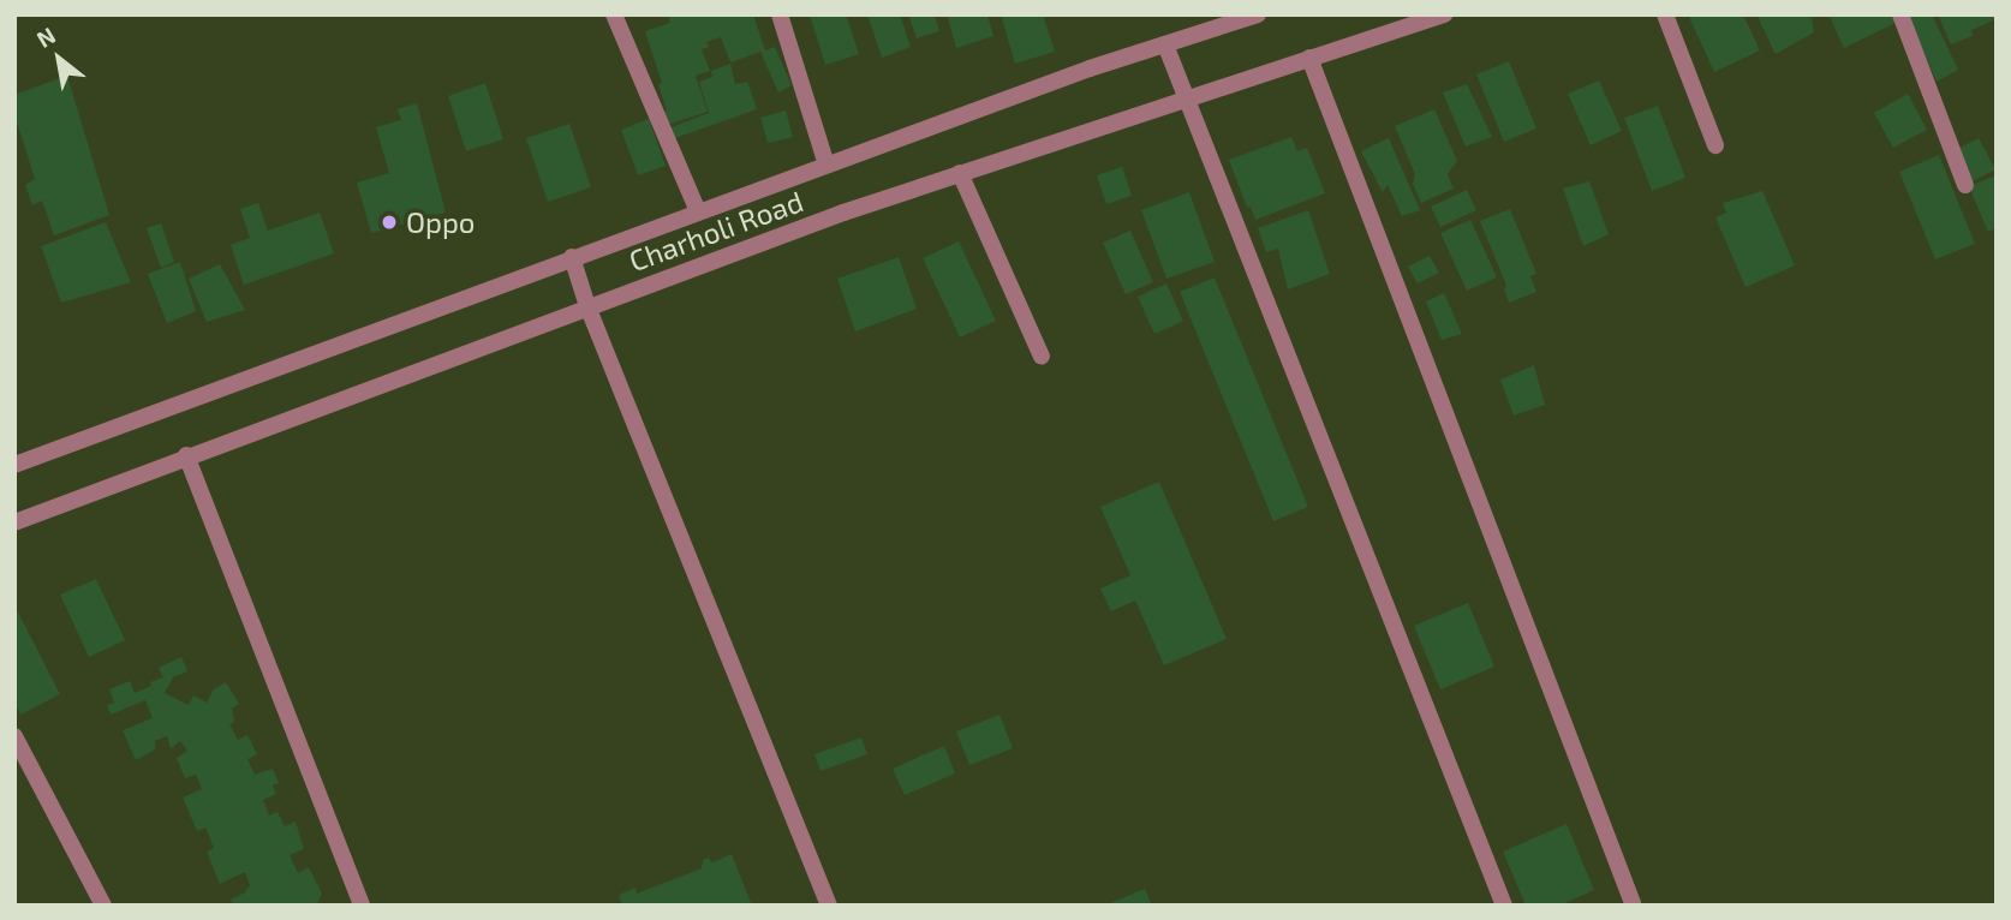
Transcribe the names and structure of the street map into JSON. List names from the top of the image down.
{
  "streets": {
    "street": ["Charholi Road"]
  },
  "places": ["Oppo"],
  "north": "top left"
}
